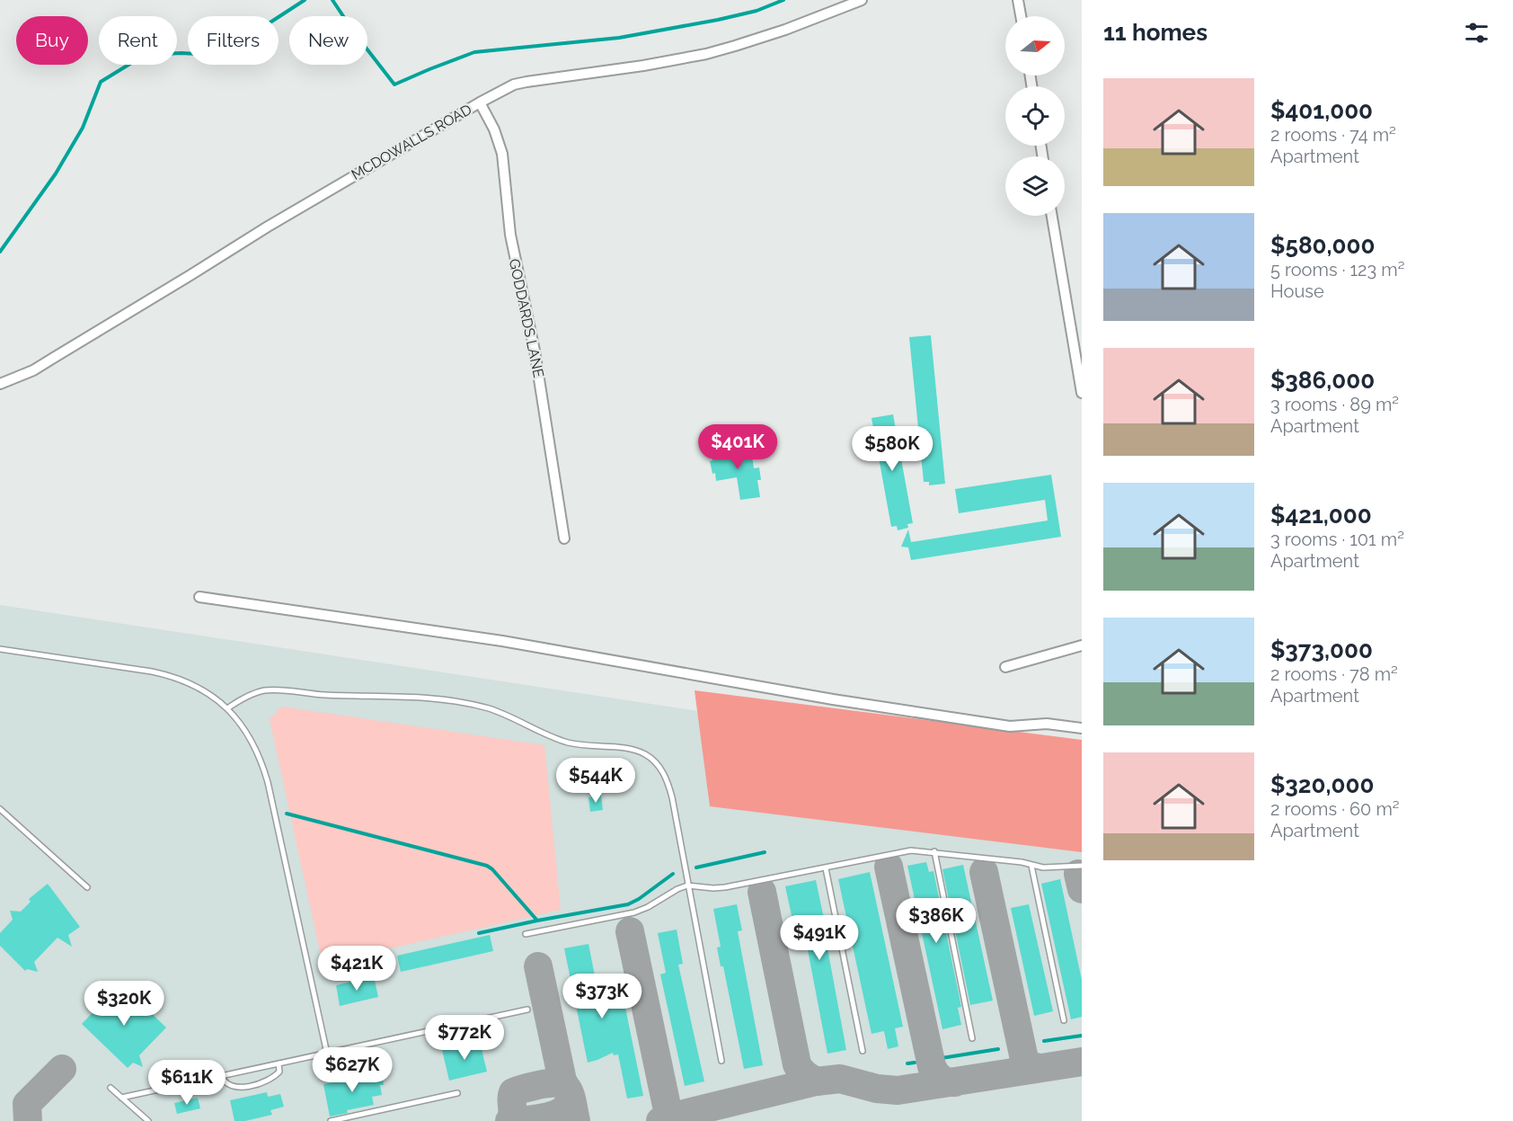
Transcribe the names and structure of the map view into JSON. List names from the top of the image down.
{
  "streets": {
    "street": ["MCDOWALLS ROAD", "GODDARDS LANE"]
  },
  "crossings": [
    ["MCDOWALLS ROAD", "GODDARDS LANE"]
  ],
  "north": "right",
  "page": {
    "heading": "11 homes",
    "chip": [
      "Buy",
      "Rent",
      "Filters",
      "New"
    ],
    "list": [
      {
        "name": "$401,000",
        "note": "2 rooms · 74 m² · Apartment"
      },
      {
        "name": "$580,000",
        "note": "5 rooms · 123 m² · House"
      },
      {
        "name": "$386,000",
        "note": "3 rooms · 89 m² · Apartment"
      },
      {
        "name": "$421,000",
        "note": "3 rooms · 101 m² · Apartment"
      },
      {
        "name": "$373,000",
        "note": "2 rooms · 78 m² · Apartment"
      },
      {
        "name": "$320,000",
        "note": "2 rooms · 60 m² · Apartment"
      }
    ],
    "price": [
      "$401K",
      "$580K",
      "$544K",
      "$386K",
      "$491K",
      "$421K",
      "$373K",
      "$320K",
      "$772K",
      "$627K",
      "$611K"
    ]
  }
}
